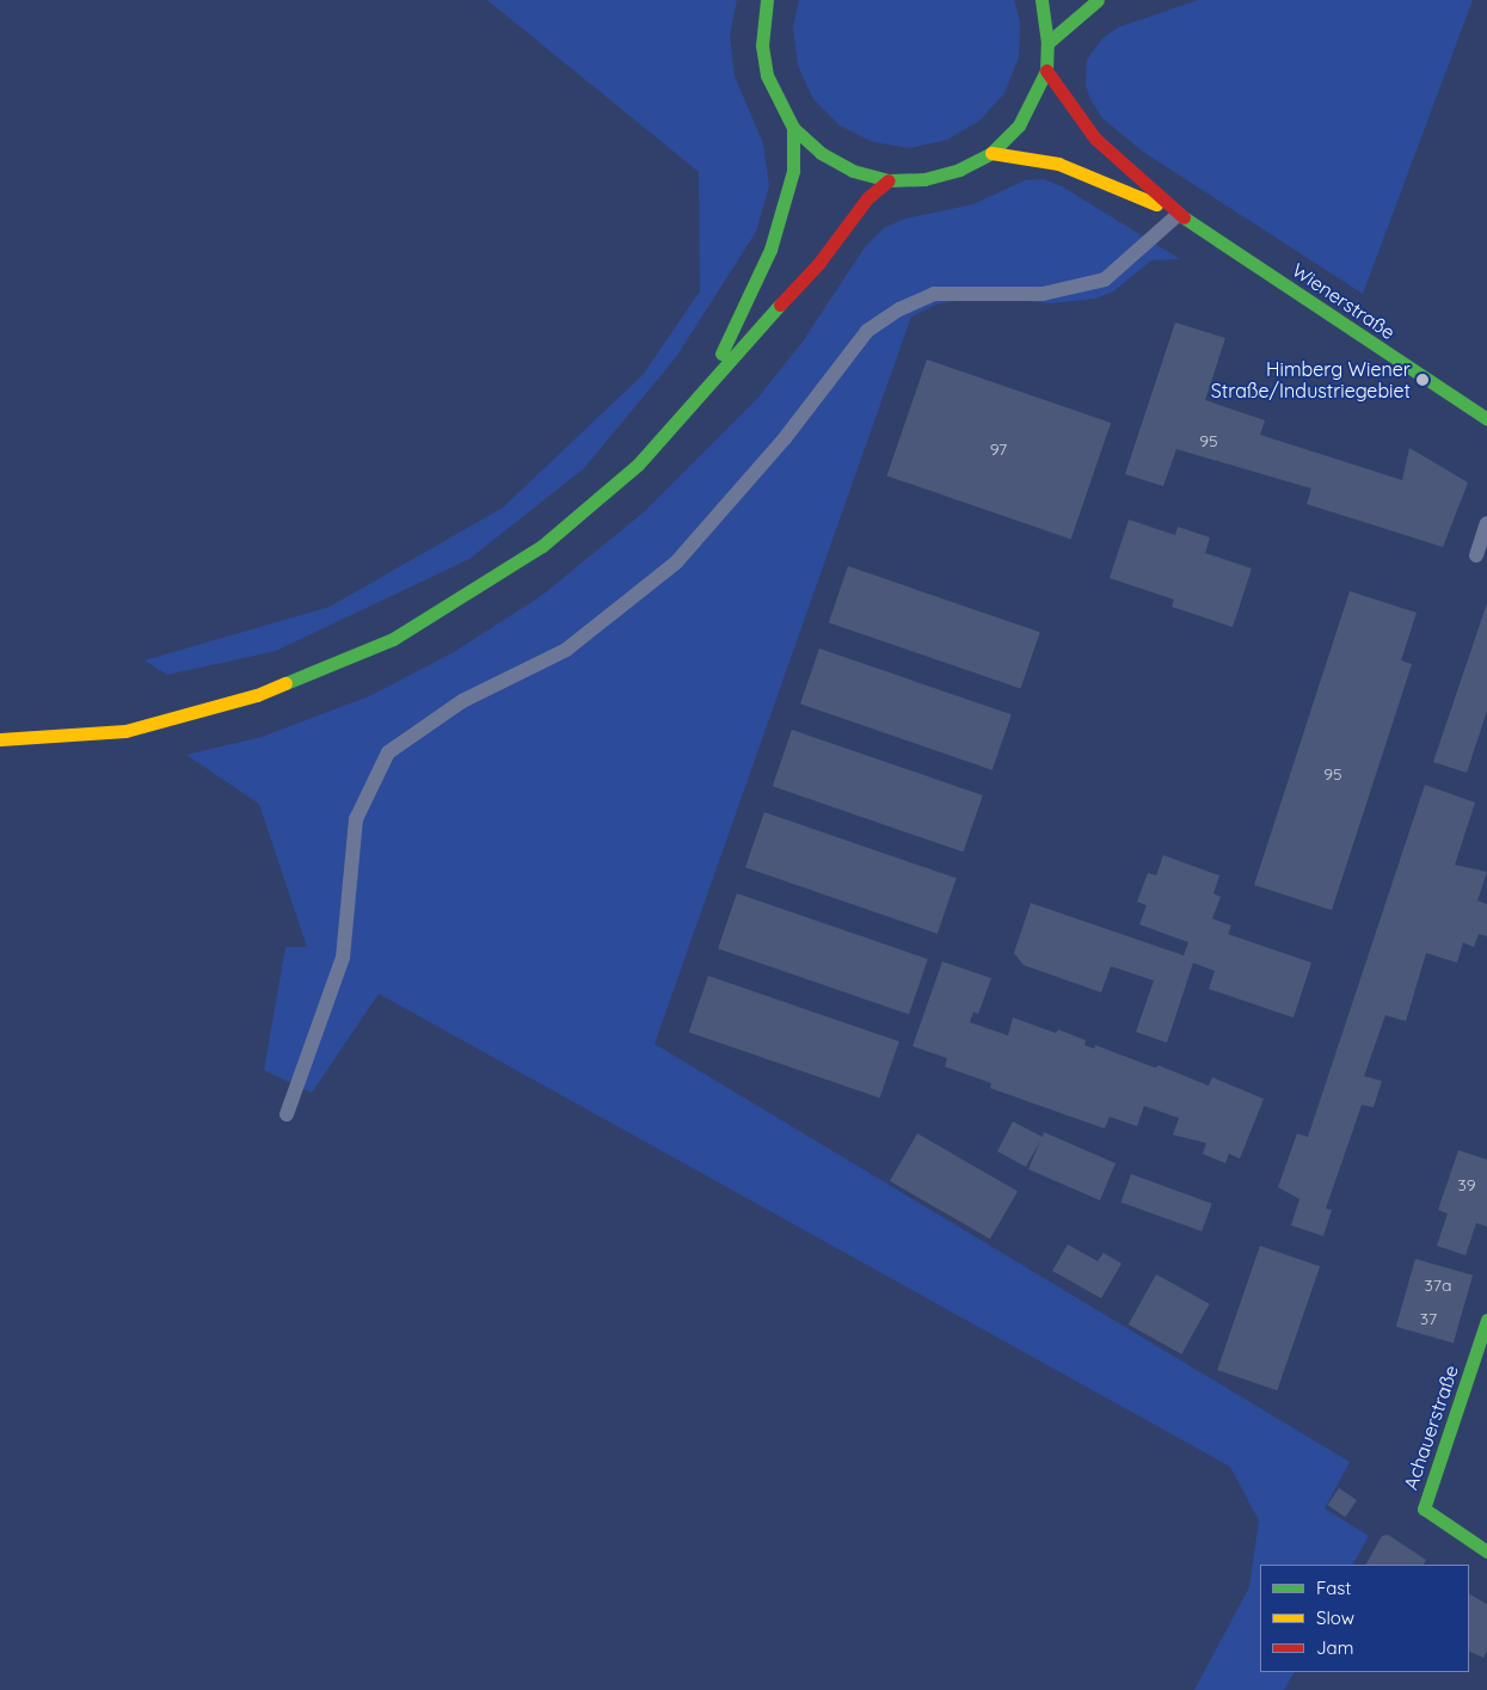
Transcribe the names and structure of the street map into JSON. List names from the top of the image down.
{
  "streets": {
    "main road": ["Wienerstraße", "Achauerstraße"]
  },
  "places": ["Himberg Wiener Straße/Industriegebiet"],
  "house_numbers": [
    "95",
    "97",
    "95",
    "39",
    "37a",
    "37"
  ],
  "legend": ["Fast", "Slow", "Jam"]
}
